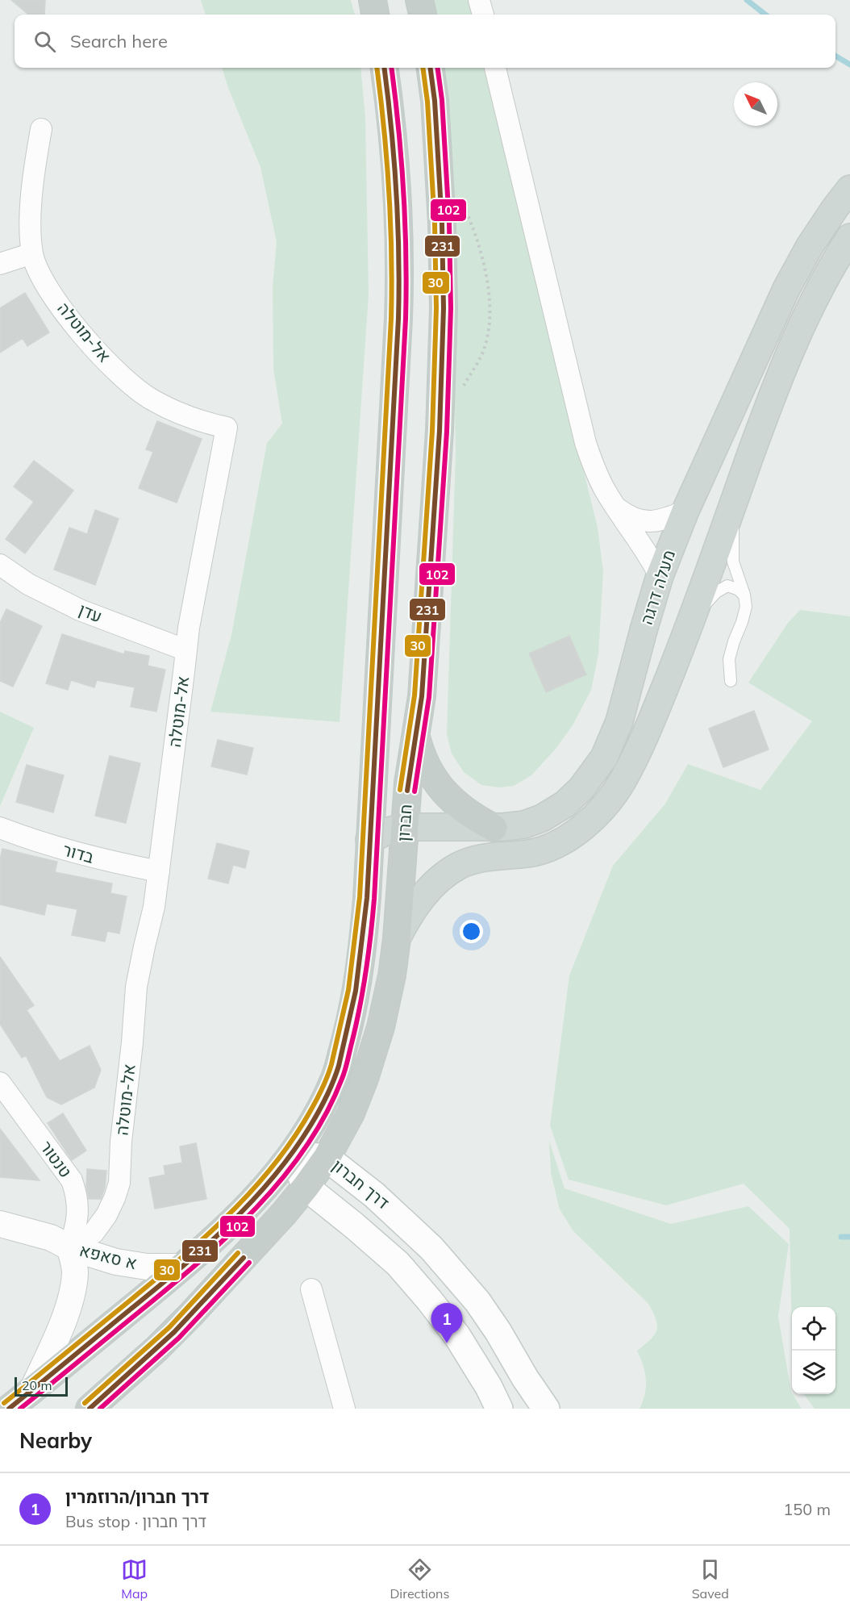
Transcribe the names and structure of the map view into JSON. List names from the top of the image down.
{
  "streets": {
    "highway": ["חברון"],
    "main road": ["מעלה דרגה", "דרך חברון"],
    "street": [
      "אל-מוטלה",
      "עדן",
      "בדור",
      "טנטור",
      "א סאפא"
    ]
  },
  "crossings": [
    ["אל-מוטלה", "עדן"],
    ["אל-מוטלה", "בדור"],
    ["אל-מוטלה", "טנטור"],
    ["אל-מוטלה", "א סאפא"],
    ["מעלה דרגה", "חברון"],
    ["חברון", "דרך חברון"],
    ["חברון", "א סאפא"],
    ["טנטור", "א סאפא"]
  ],
  "lines": ["transit line 231", "transit line 102", "transit line 30"],
  "scale_bar": "20 m",
  "north": "top left",
  "page": {
    "search": "Search here",
    "pins": "1",
    "scale": "20 m",
    "heading": "Nearby",
    "list": [
      {
        "mark": "1",
        "name": "דרך חברון/הרוזמרין",
        "note": "Bus stop · דרך חברון",
        "value": "150 m"
      }
    ],
    "nav": ["Map", "Directions", "Saved"]
  }
}
